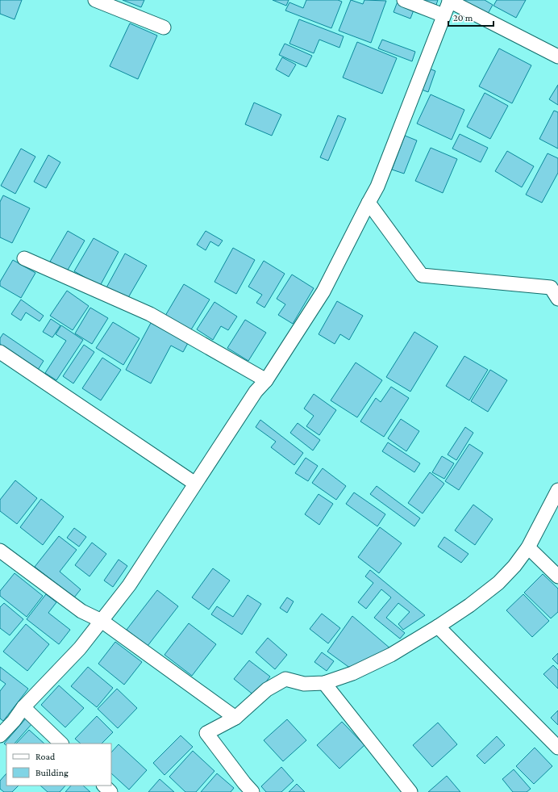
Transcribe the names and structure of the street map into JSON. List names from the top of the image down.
{
  "legend": ["Road", "Building"],
  "scale_bar": "20 m"
}
